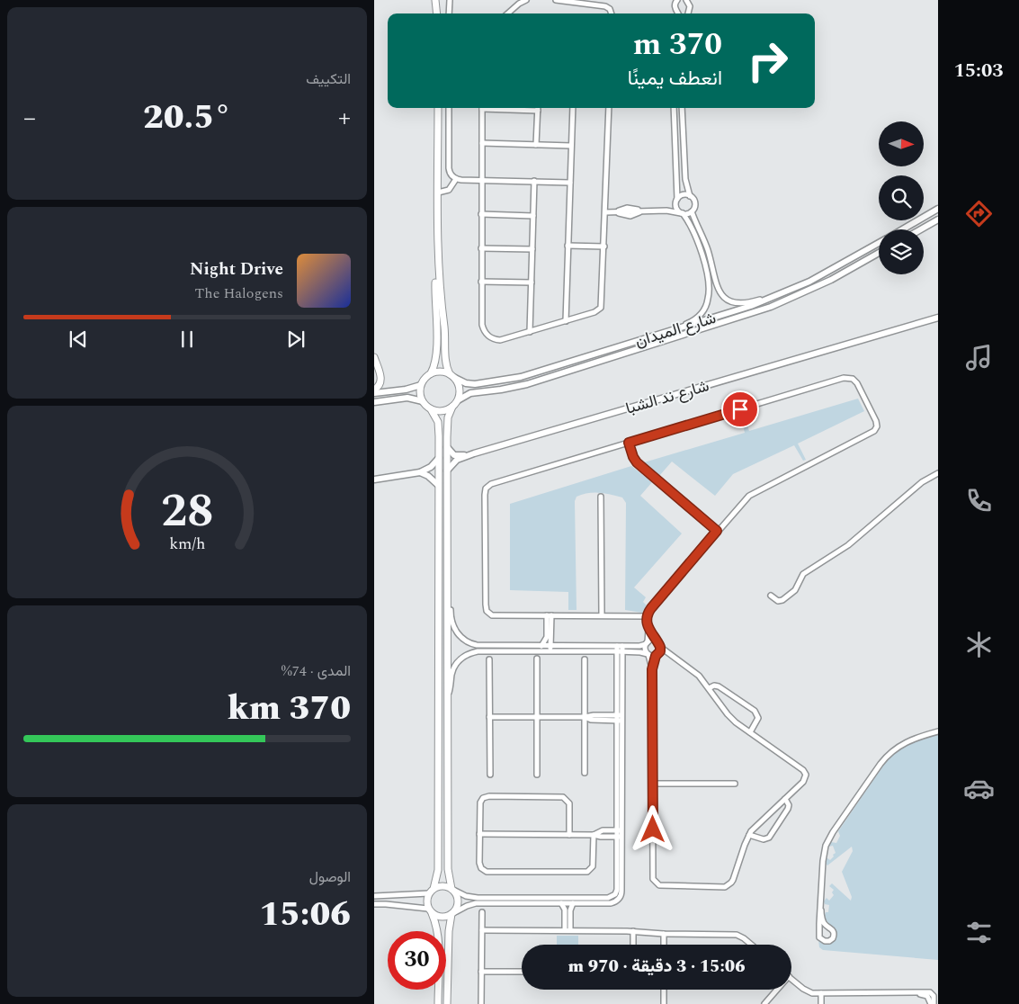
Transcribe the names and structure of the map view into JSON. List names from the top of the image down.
{
  "streets": {
    "street": ["شارع الميدان", "شارع ند الشبا"]
  },
  "north": "right",
  "page": {
    "tabs": "15:03",
    "tile": [
      "التكييف",
      ["المدى · 74%", "370 km"],
      ["الوصول", "15:06"]
    ],
    "turn": ["370 m", "انعطف يمينًا"],
    "heat": ["−", "20.5°", "+"],
    "song": ["Night Drive", "The Halogens"],
    "limit": "30",
    "trip": "15:06 · 3 دقيقة · 970 m",
    "gauge": ["28", "km/h"]
  }
}
